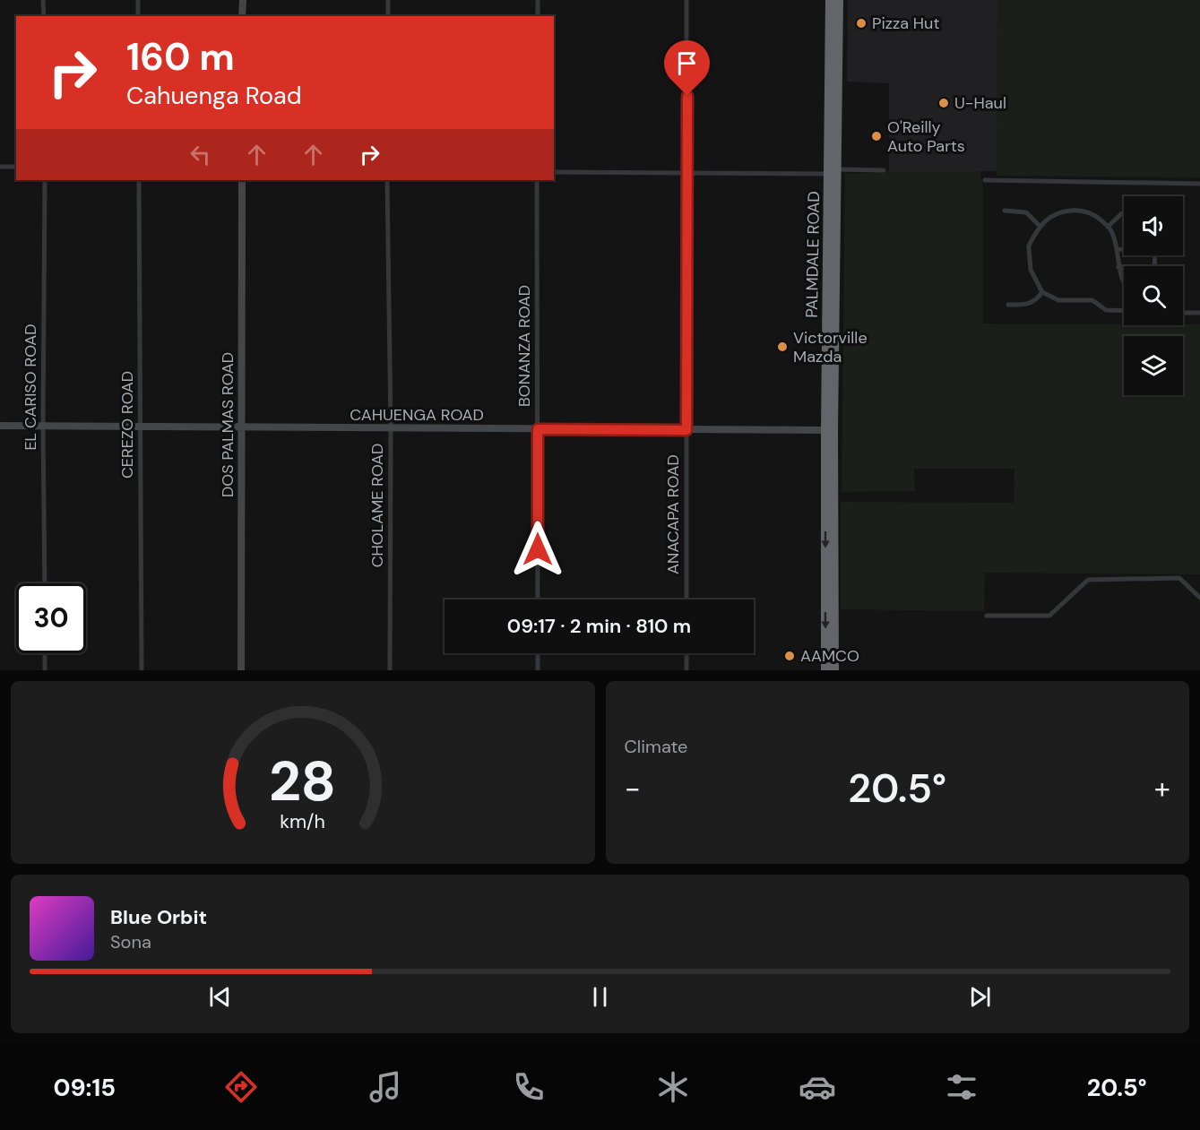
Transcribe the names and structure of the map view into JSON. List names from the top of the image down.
{
  "streets": {
    "highway": ["PALMDALE ROAD"],
    "street": [
      "BONANZA ROAD",
      "EL CARISO ROAD",
      "CAHUENGA ROAD",
      "CEREZO ROAD",
      "DOS PALMAS ROAD",
      "CHOLAME ROAD",
      "ANACAPA ROAD"
    ]
  },
  "crossings": [
    ["PALMDALE ROAD", "CAHUENGA ROAD"],
    ["BONANZA ROAD", "CAHUENGA ROAD"],
    ["EL CARISO ROAD", "CAHUENGA ROAD"],
    ["CAHUENGA ROAD", "CEREZO ROAD"],
    ["CAHUENGA ROAD", "DOS PALMAS ROAD"],
    ["CAHUENGA ROAD", "CHOLAME ROAD"],
    ["CAHUENGA ROAD", "ANACAPA ROAD"]
  ],
  "places": [
    "Pizza Hut",
    "U-Haul",
    "O'Reilly Auto Parts",
    "Victorville Mazda",
    "AAMCO"
  ],
  "page": {
    "turn": ["160 m", "Cahuenga Road"],
    "limit": "30",
    "trip": "09:17 · 2 min · 810 m",
    "tile": "Climate",
    "heat": ["−", "20.5°", "+"],
    "song": ["Blue Orbit", "Sona"],
    "tabs": ["09:15", "20.5°"],
    "gauge": ["28", "km/h"]
  }
}
